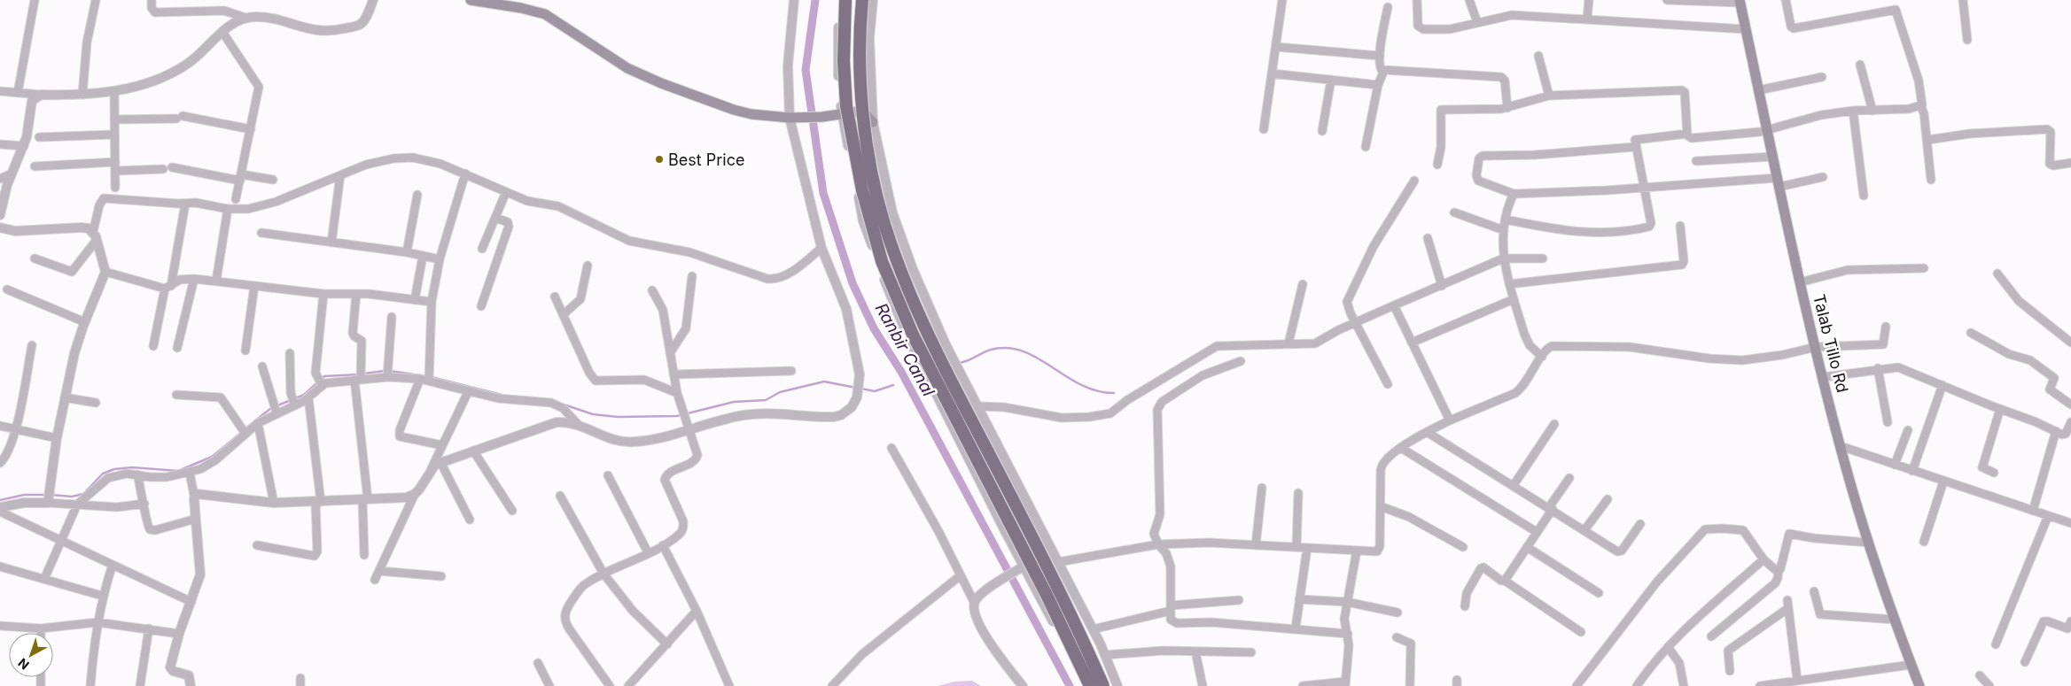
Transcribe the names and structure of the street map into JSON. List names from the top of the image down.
{
  "streets": {
    "main road": ["Talab Tillo Rd"]
  },
  "water": ["Ranbir Canal"],
  "places": ["Best Price"],
  "north": "bottom left"
}
